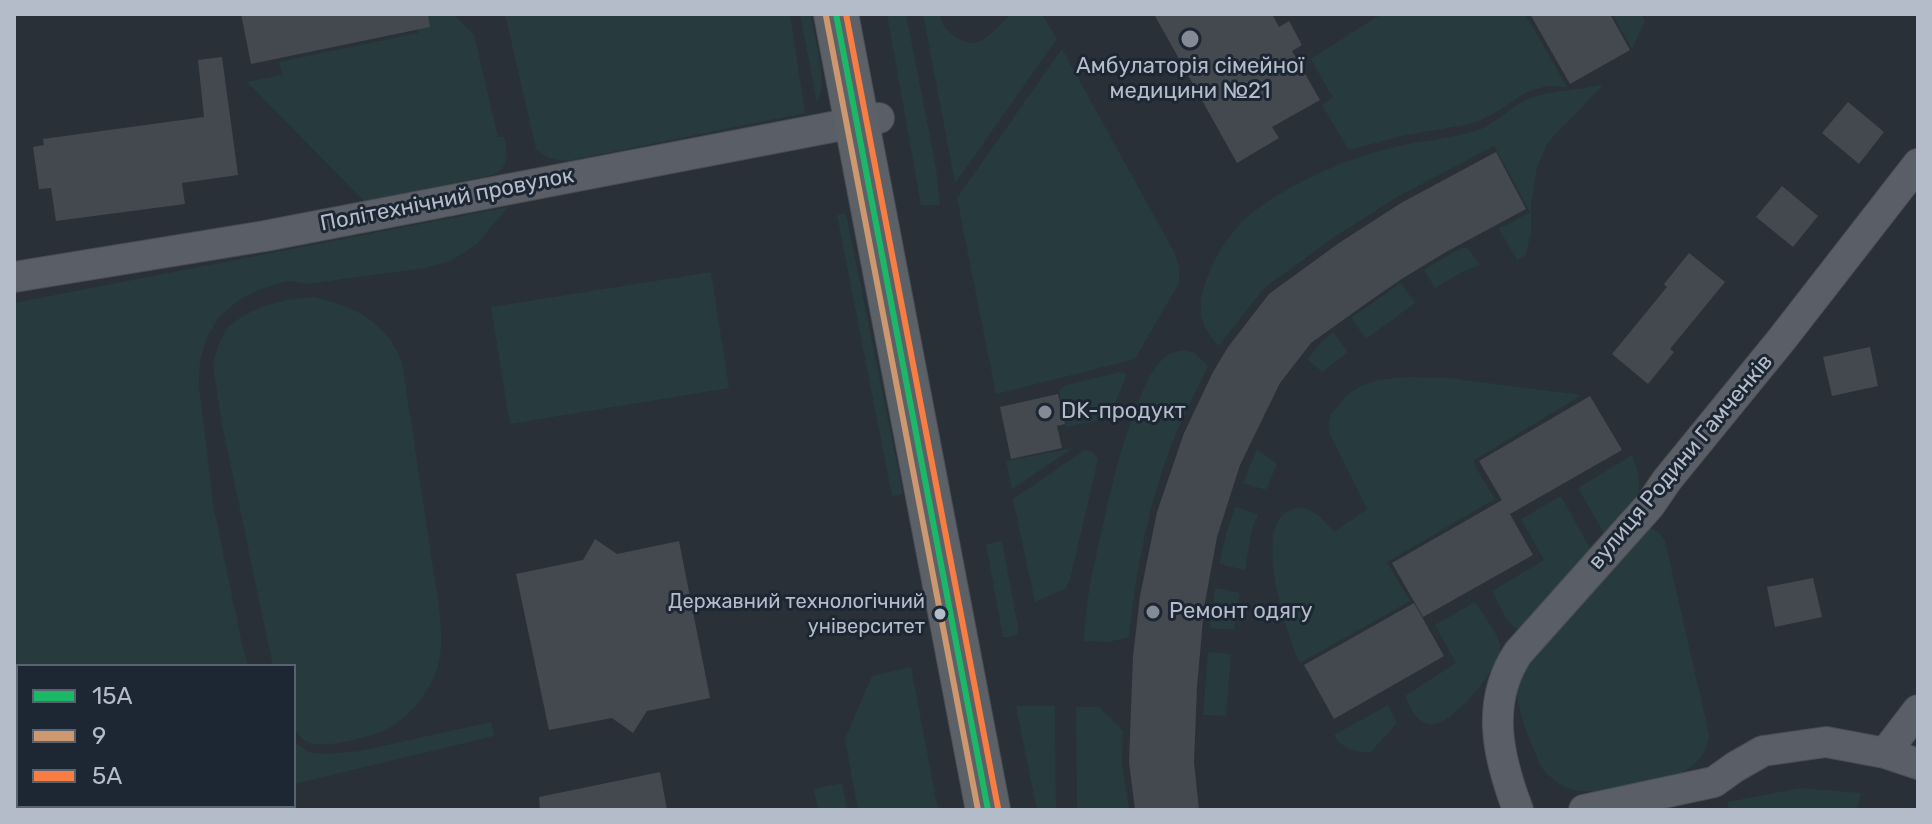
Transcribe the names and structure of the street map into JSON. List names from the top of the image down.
{
  "streets": {
    "street": ["Політехнічний провулок", "вулиця Родини Гамченків"]
  },
  "places": [
    "Амбулаторія сімейної медицини №21",
    "DK-продукт",
    "Ремонт одягу",
    "Державний технологiчний університет"
  ],
  "lines": ["transit line 15A", "transit line 5А", "transit line 9"],
  "legend": ["15A", "9", "5А"]
}
